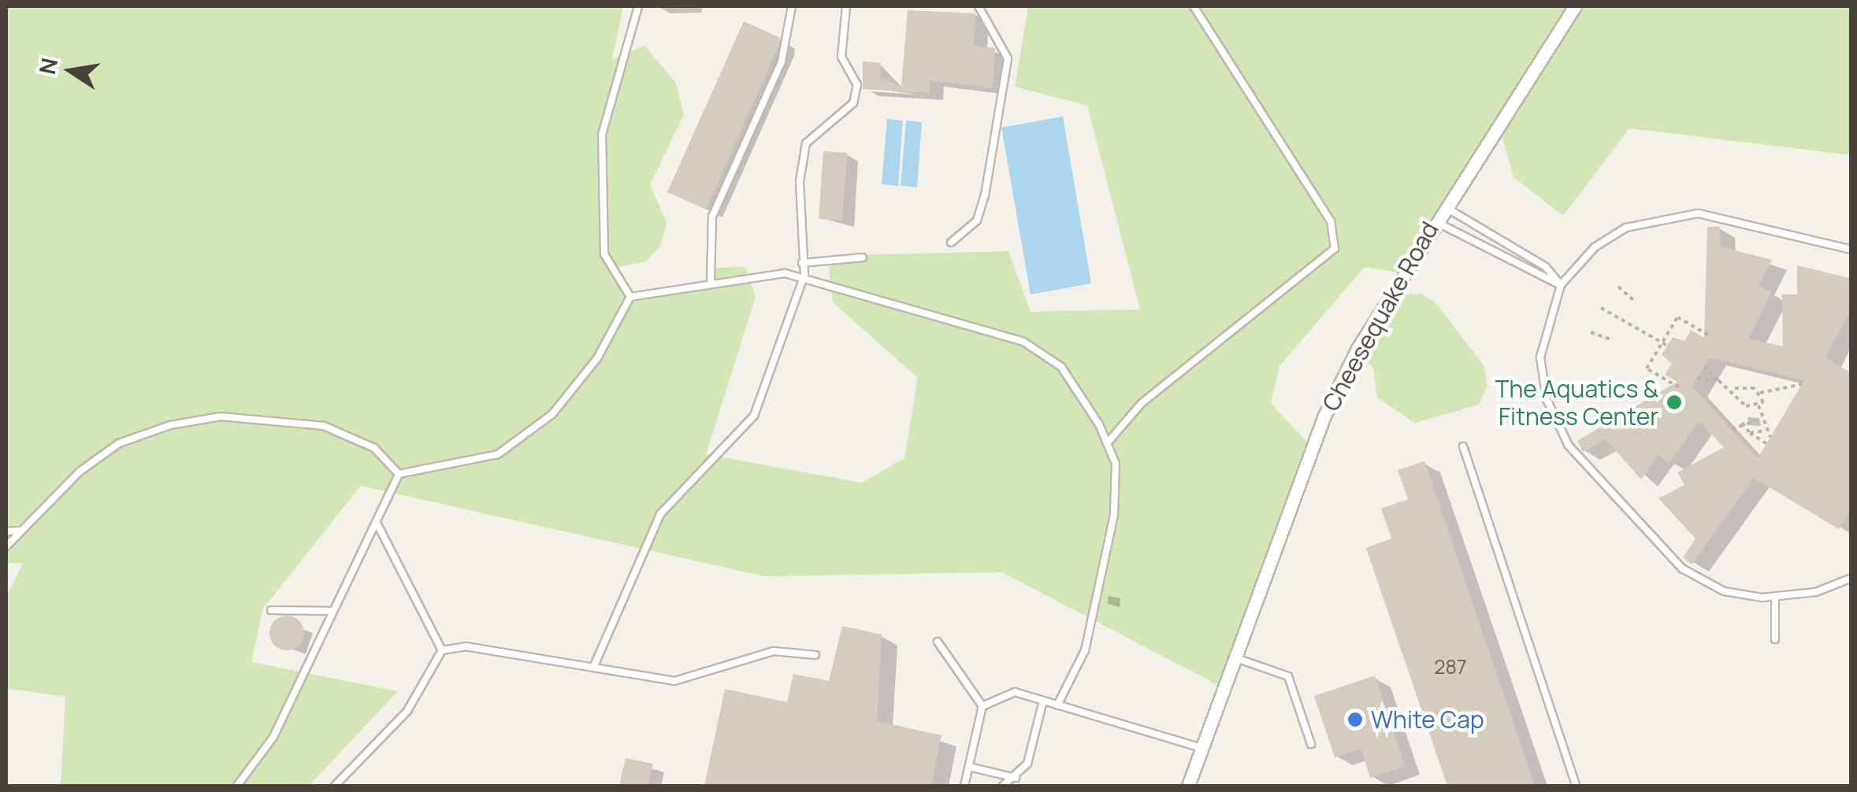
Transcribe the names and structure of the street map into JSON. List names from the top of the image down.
{
  "streets": {
    "street": ["Cheesequake Road"]
  },
  "places": ["The Aquatics & Fitness Center", "White Cap"],
  "house_numbers": ["287"],
  "north": "left"
}
